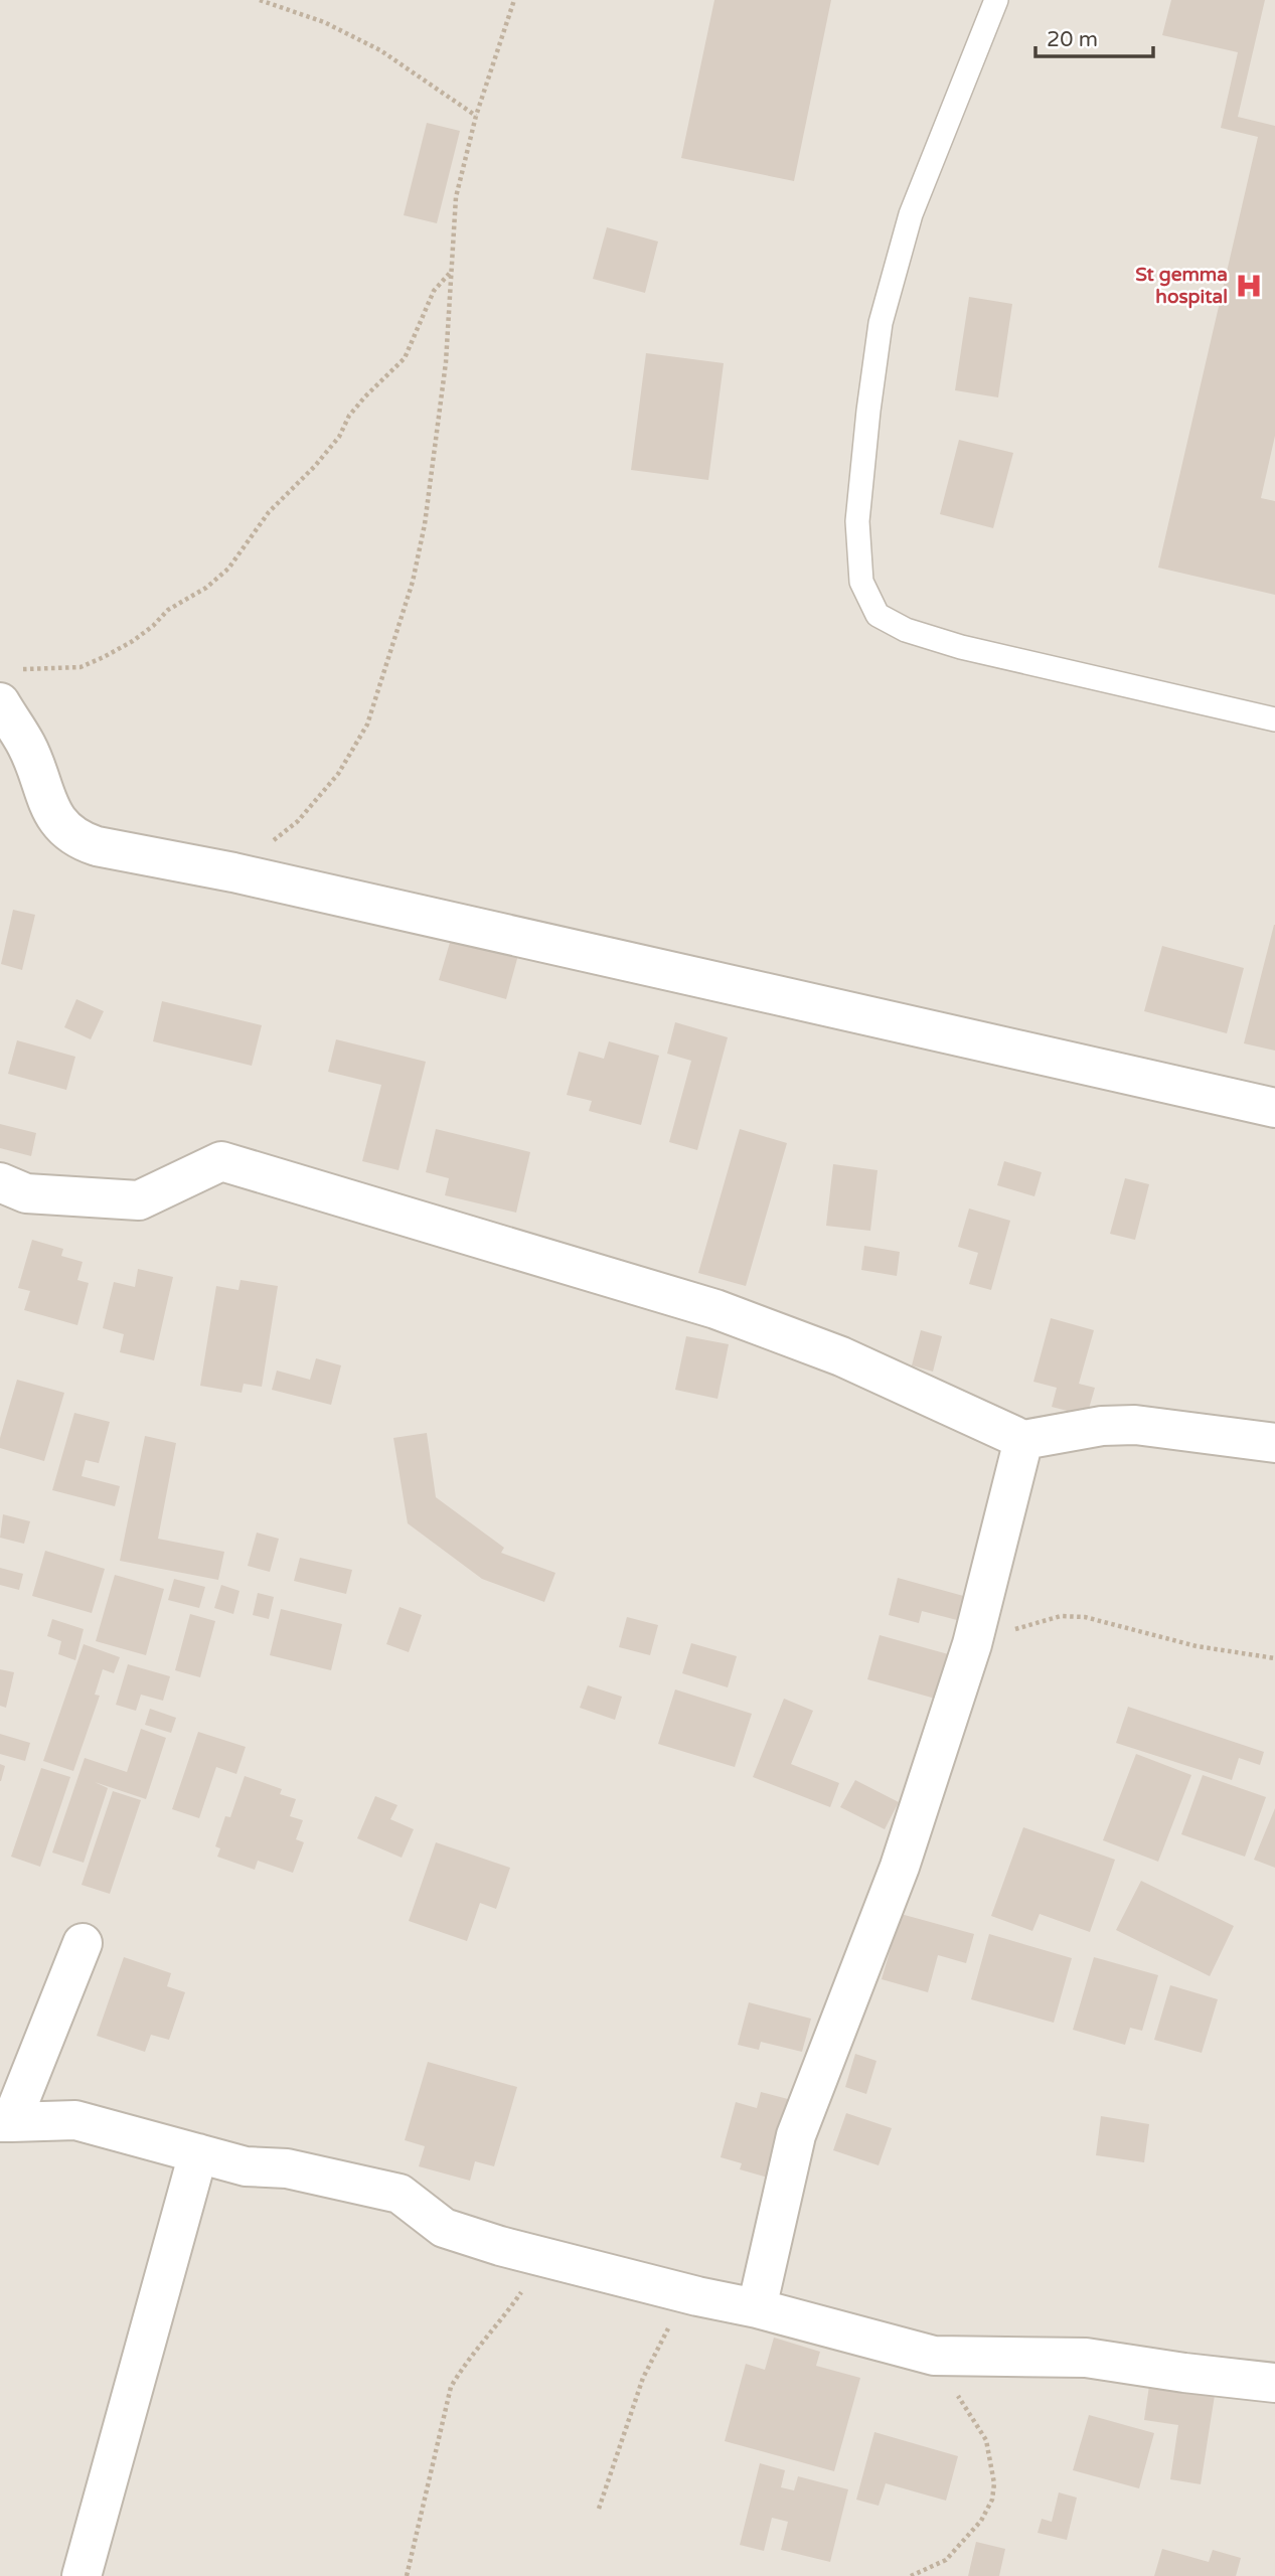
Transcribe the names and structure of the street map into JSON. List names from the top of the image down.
{
  "places": {
    "hospital": ["St gemma hospital"]
  },
  "scale_bar": "20 m"
}
